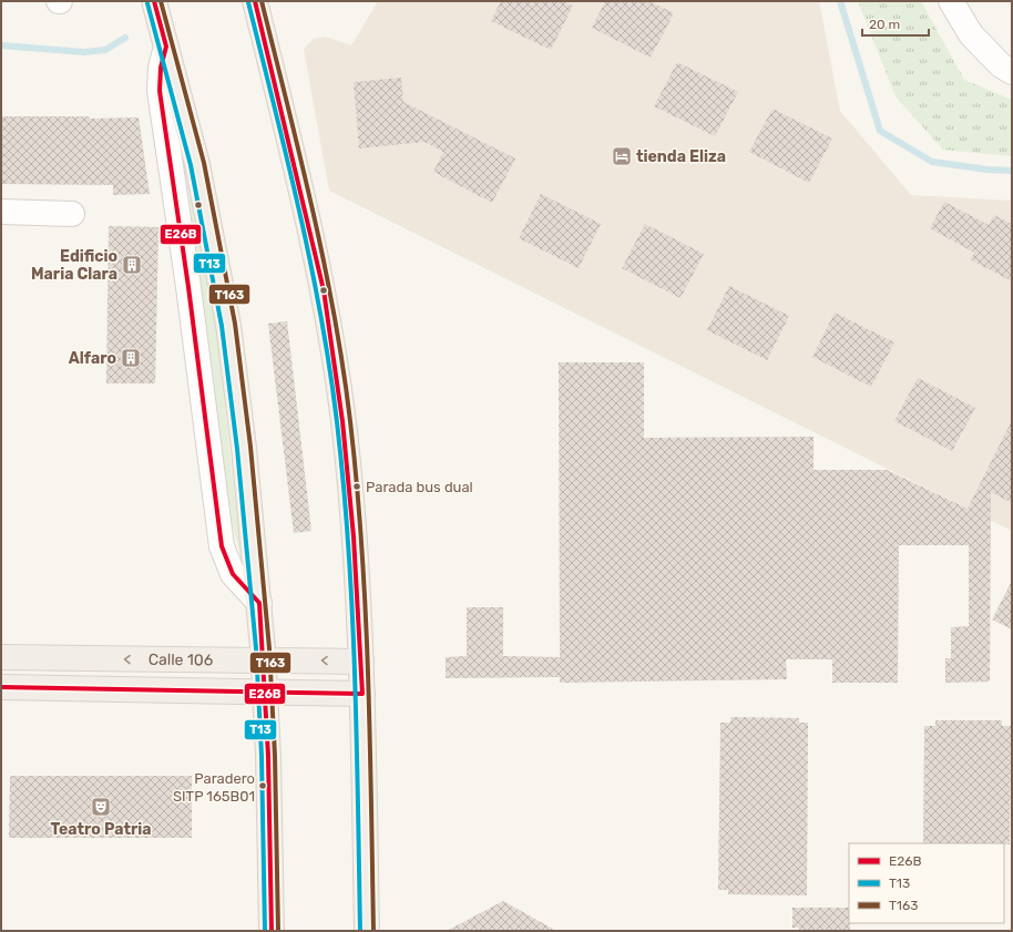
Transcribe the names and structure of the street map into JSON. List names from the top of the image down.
{
  "streets": {
    "main road": ["Calle 106"]
  },
  "places": {
    "hotel": ["tienda Eliza"],
    "building": ["Edificio Maria Clara", "Alfaro"],
    "other": ["Parada bus dual", "Paradero SITP 165B01"],
    "theatre": ["Teatro Patria"]
  },
  "lines": ["transit line E26B", "transit line T163", "transit line T13"],
  "legend": ["E26B", "T13", "T163"],
  "scale_bar": "20 m"
}
